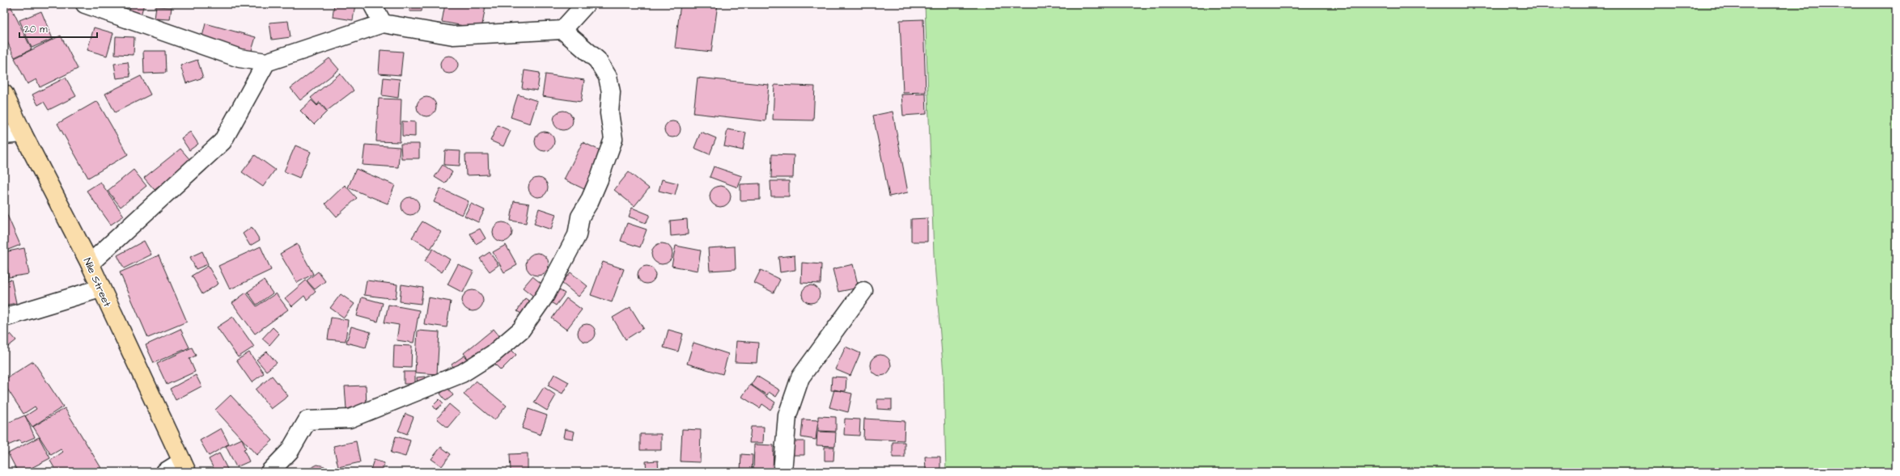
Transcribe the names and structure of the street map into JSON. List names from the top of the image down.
{
  "streets": {
    "main road": ["Nile Street"]
  },
  "scale_bar": "20 m"
}
